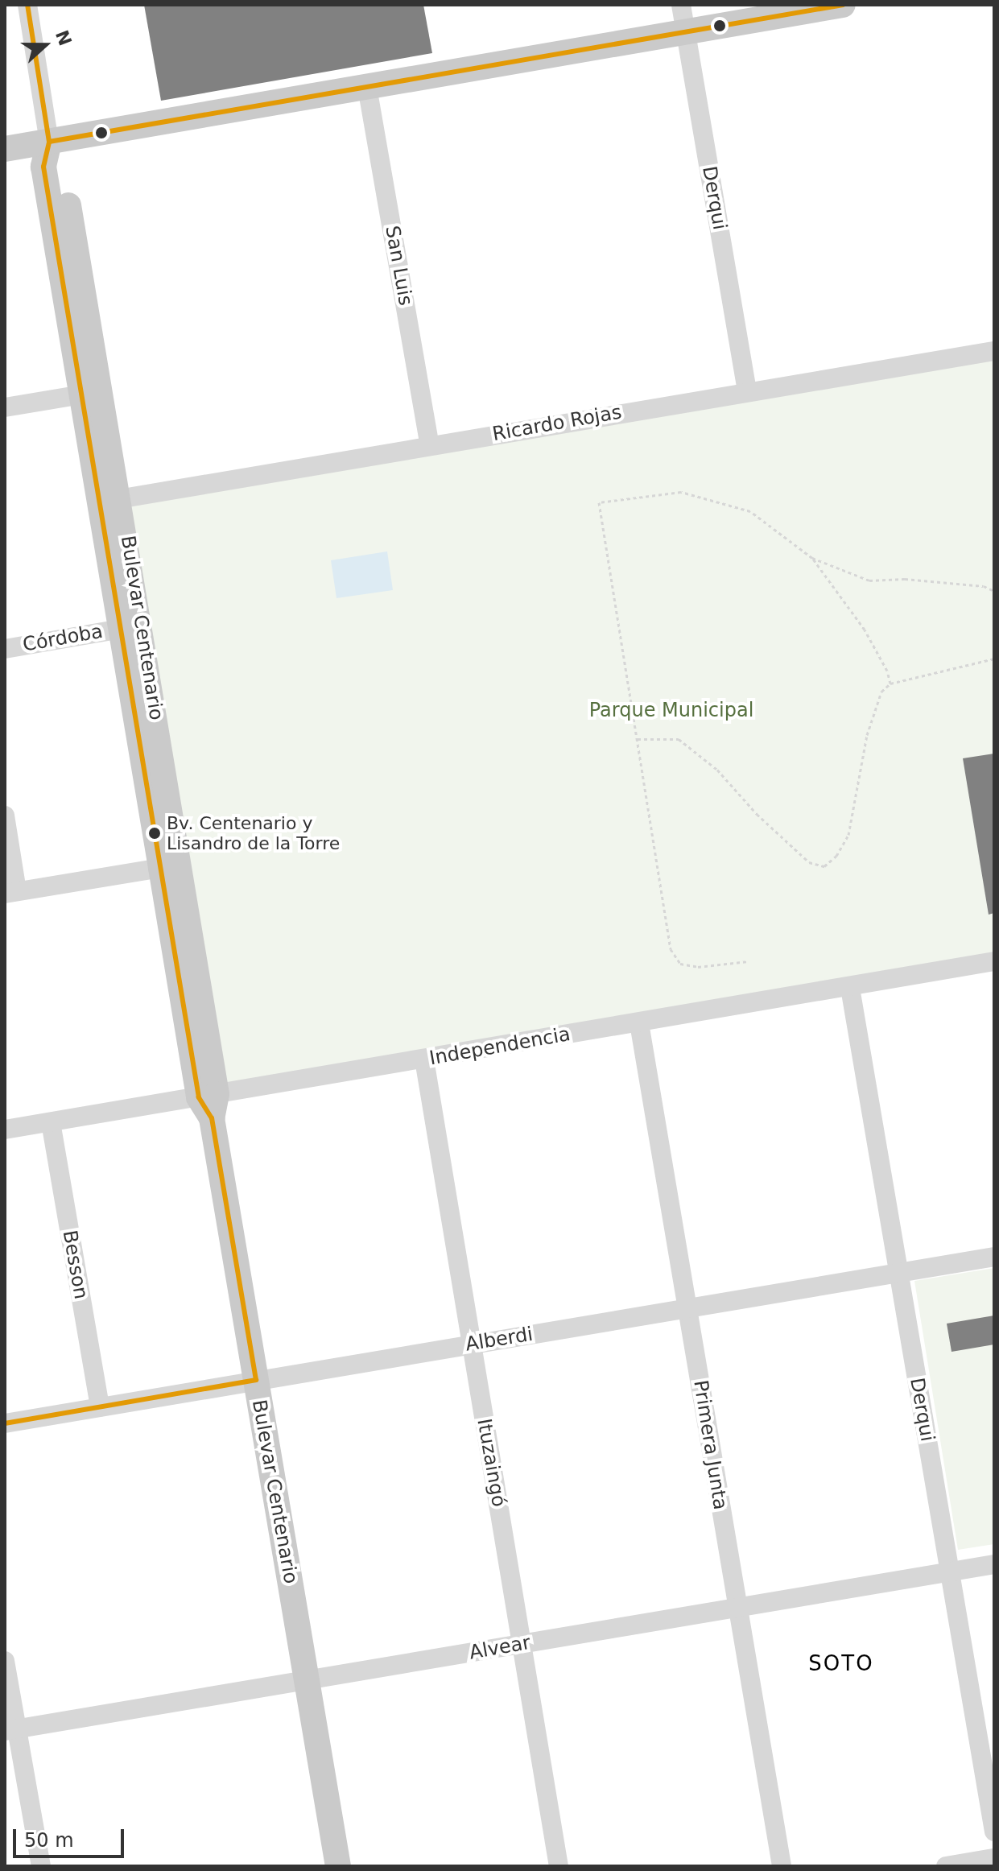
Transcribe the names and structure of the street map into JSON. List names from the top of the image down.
{
  "streets": {
    "main road": ["Bulevar Centenario"],
    "street": [
      "Derqui",
      "San Luis",
      "Ricardo Rojas",
      "Córdoba",
      "Independencia",
      "Besson",
      "Alberdi",
      "Primera Junta",
      "Ituzaingó",
      "Alvear"
    ]
  },
  "crossings": [
    ["Derqui", "Ricardo Rojas"],
    ["Derqui", "Independencia"],
    ["Derqui", "Alberdi"],
    ["Derqui", "Alvear"],
    ["San Luis", "Ricardo Rojas"],
    ["Ricardo Rojas", "Bulevar Centenario"],
    ["Bulevar Centenario", "Córdoba"],
    ["Bulevar Centenario", "Independencia"],
    ["Bulevar Centenario", "Alberdi"],
    ["Bulevar Centenario", "Alvear"],
    ["Independencia", "Besson"],
    ["Independencia", "Primera Junta"],
    ["Independencia", "Ituzaingó"],
    ["Besson", "Alberdi"],
    ["Alberdi", "Primera Junta"],
    ["Alberdi", "Ituzaingó"],
    ["Primera Junta", "Alvear"],
    ["Ituzaingó", "Alvear"]
  ],
  "districts": ["SOTO"],
  "parks": ["Parque Municipal"],
  "places": ["Bv. Centenario y Lisandro de la Torre"],
  "scale_bar": "50 m",
  "north": "right"
}
